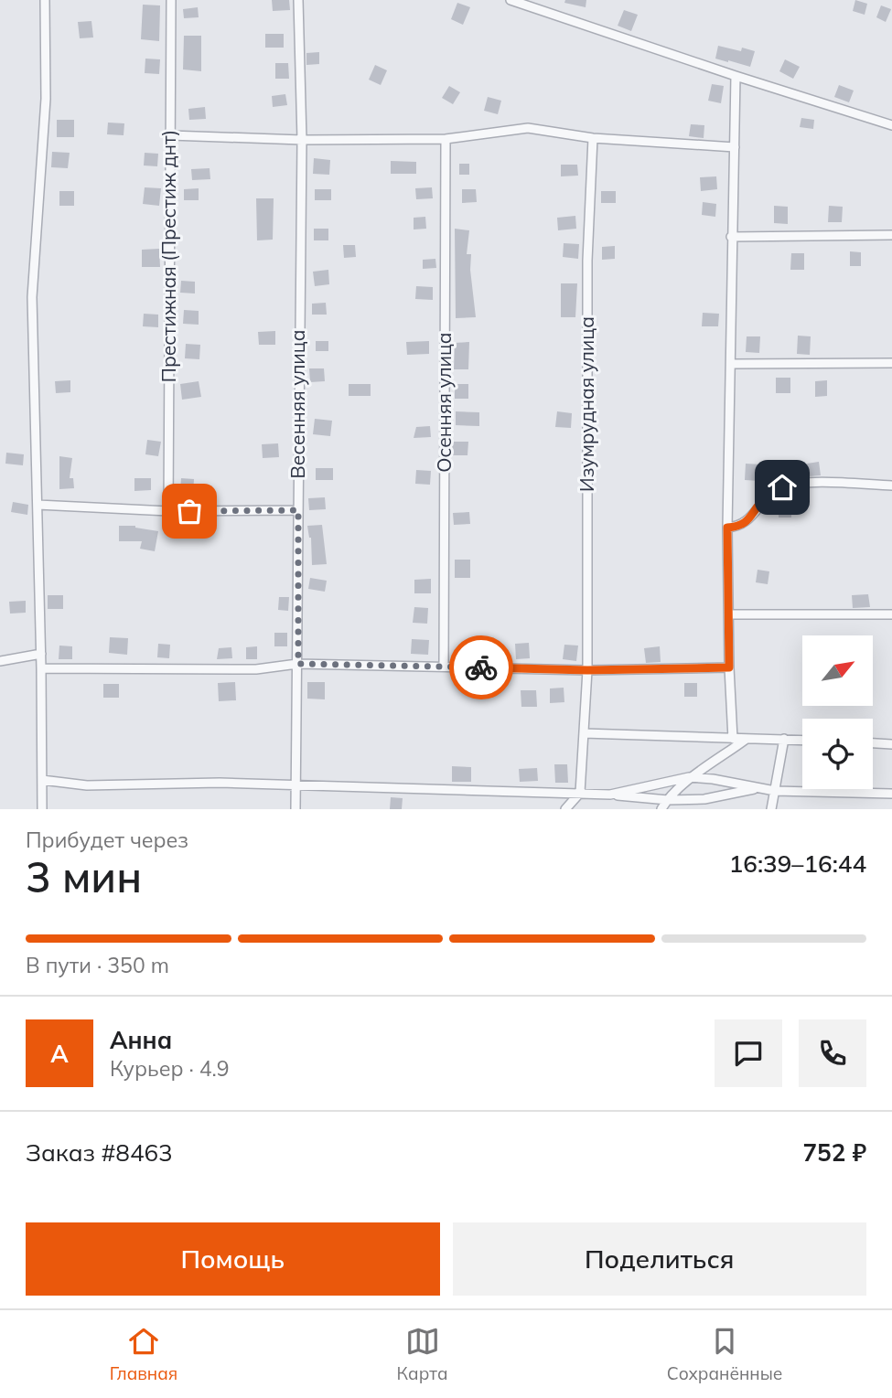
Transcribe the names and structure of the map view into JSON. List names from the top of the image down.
{
  "streets": {
    "street": [
      "Престижная (Престиж днт)",
      "Осенняя улица",
      "Весенняя улица",
      "Изумрудная улица"
    ]
  },
  "north": "top right",
  "page": {
    "heading": ["3 мин", "Прибудет через", "16:39–16:44"],
    "panel": [
      "Анна",
      "Курьер · 4.9",
      "Заказ #8463",
      "752 ₽"
    ],
    "bar": "В пути · 350 m",
    "round": "А",
    "buttons": ["Помощь", "Поделиться"],
    "tabs": ["Главная", "Карта", "Сохранённые"]
  }
}
